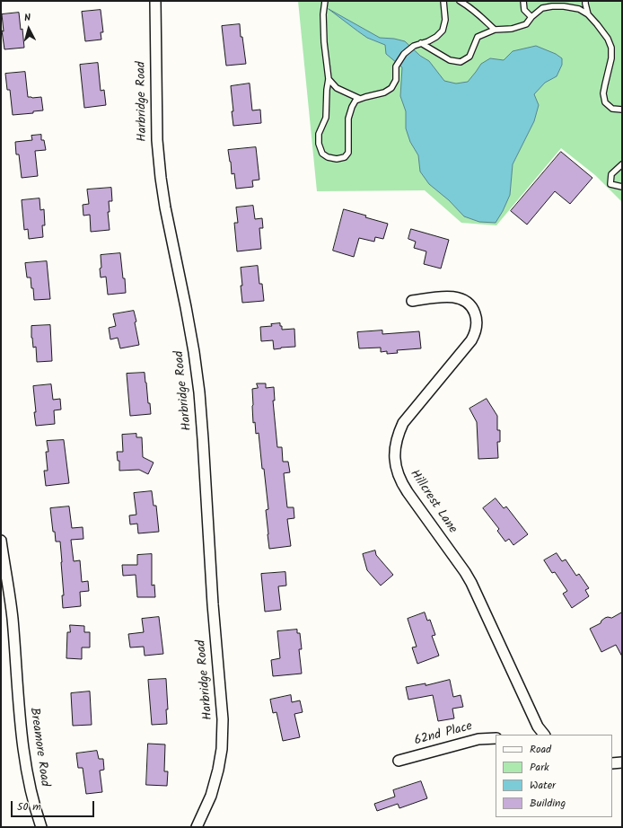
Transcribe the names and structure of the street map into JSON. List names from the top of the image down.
{
  "streets": {
    "street": [
      "Harbridge Road",
      "Hillcrest Lane",
      "62nd Place",
      "Breamore Road"
    ]
  },
  "legend": [
    "Road",
    "Park",
    "Water",
    "Building"
  ],
  "scale_bar": "50 m",
  "north": "top"
}
